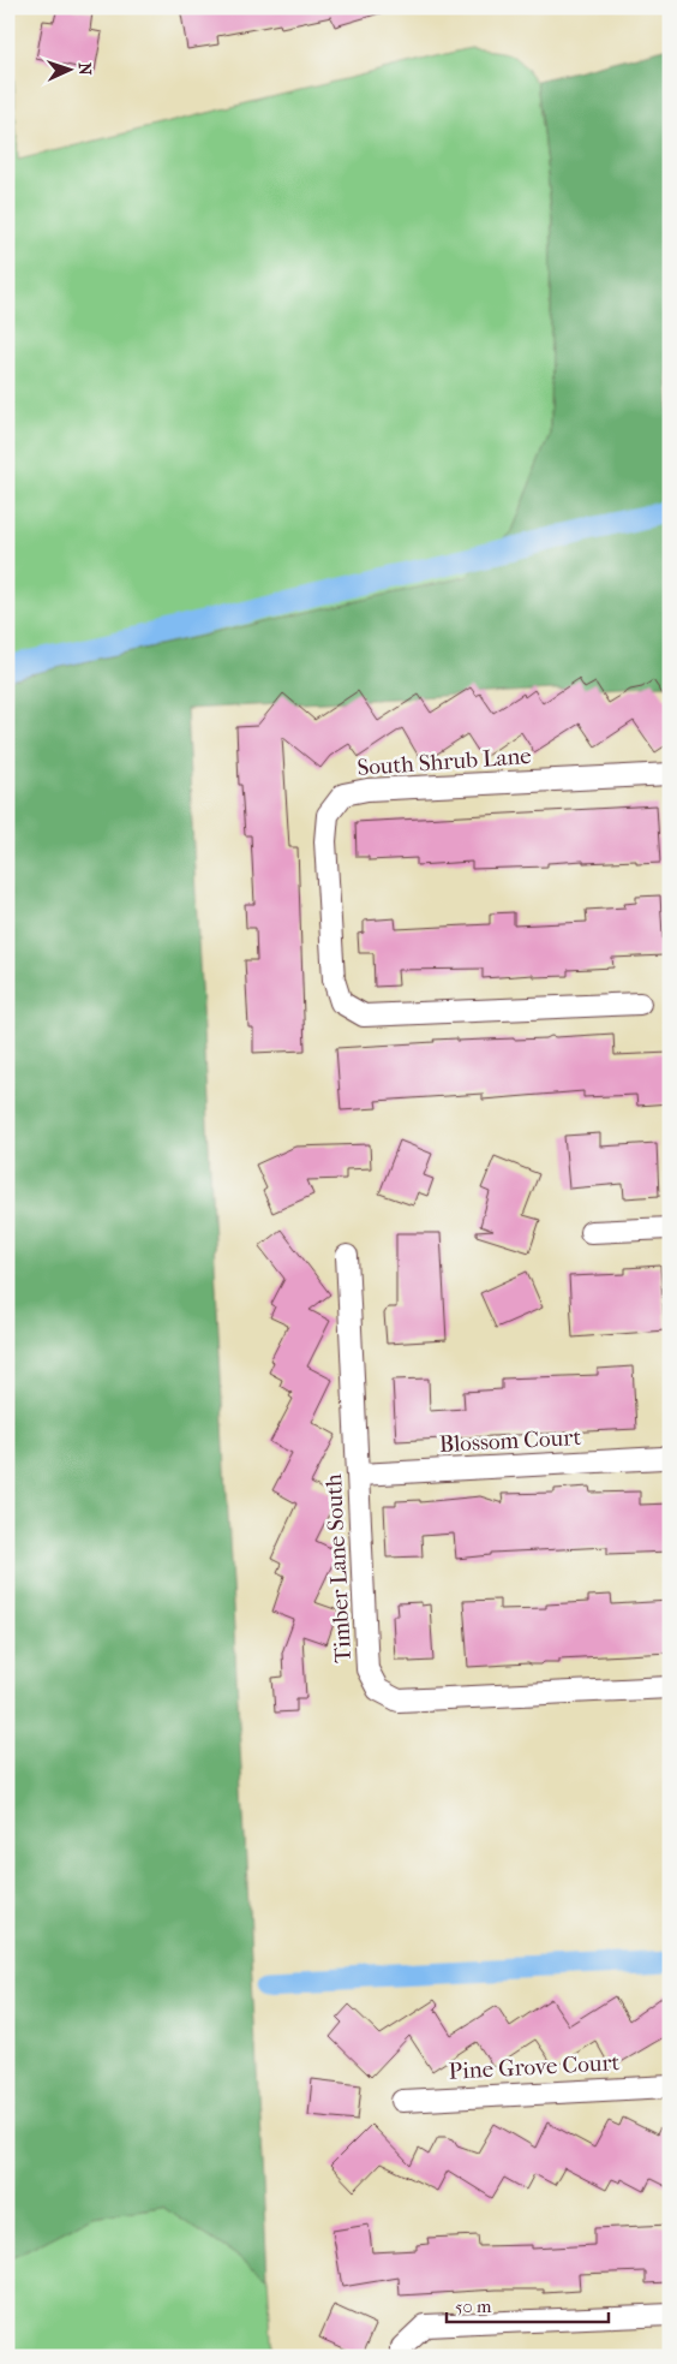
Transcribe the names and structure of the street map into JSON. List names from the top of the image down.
{
  "streets": {
    "street": [
      "South Shrub Lane",
      "Blossom Court",
      "Timber Lane South",
      "Pine Grove Court"
    ]
  },
  "crossings": [
    ["Blossom Court", "Timber Lane South"]
  ],
  "scale_bar": "50 m",
  "north": "right"
}
